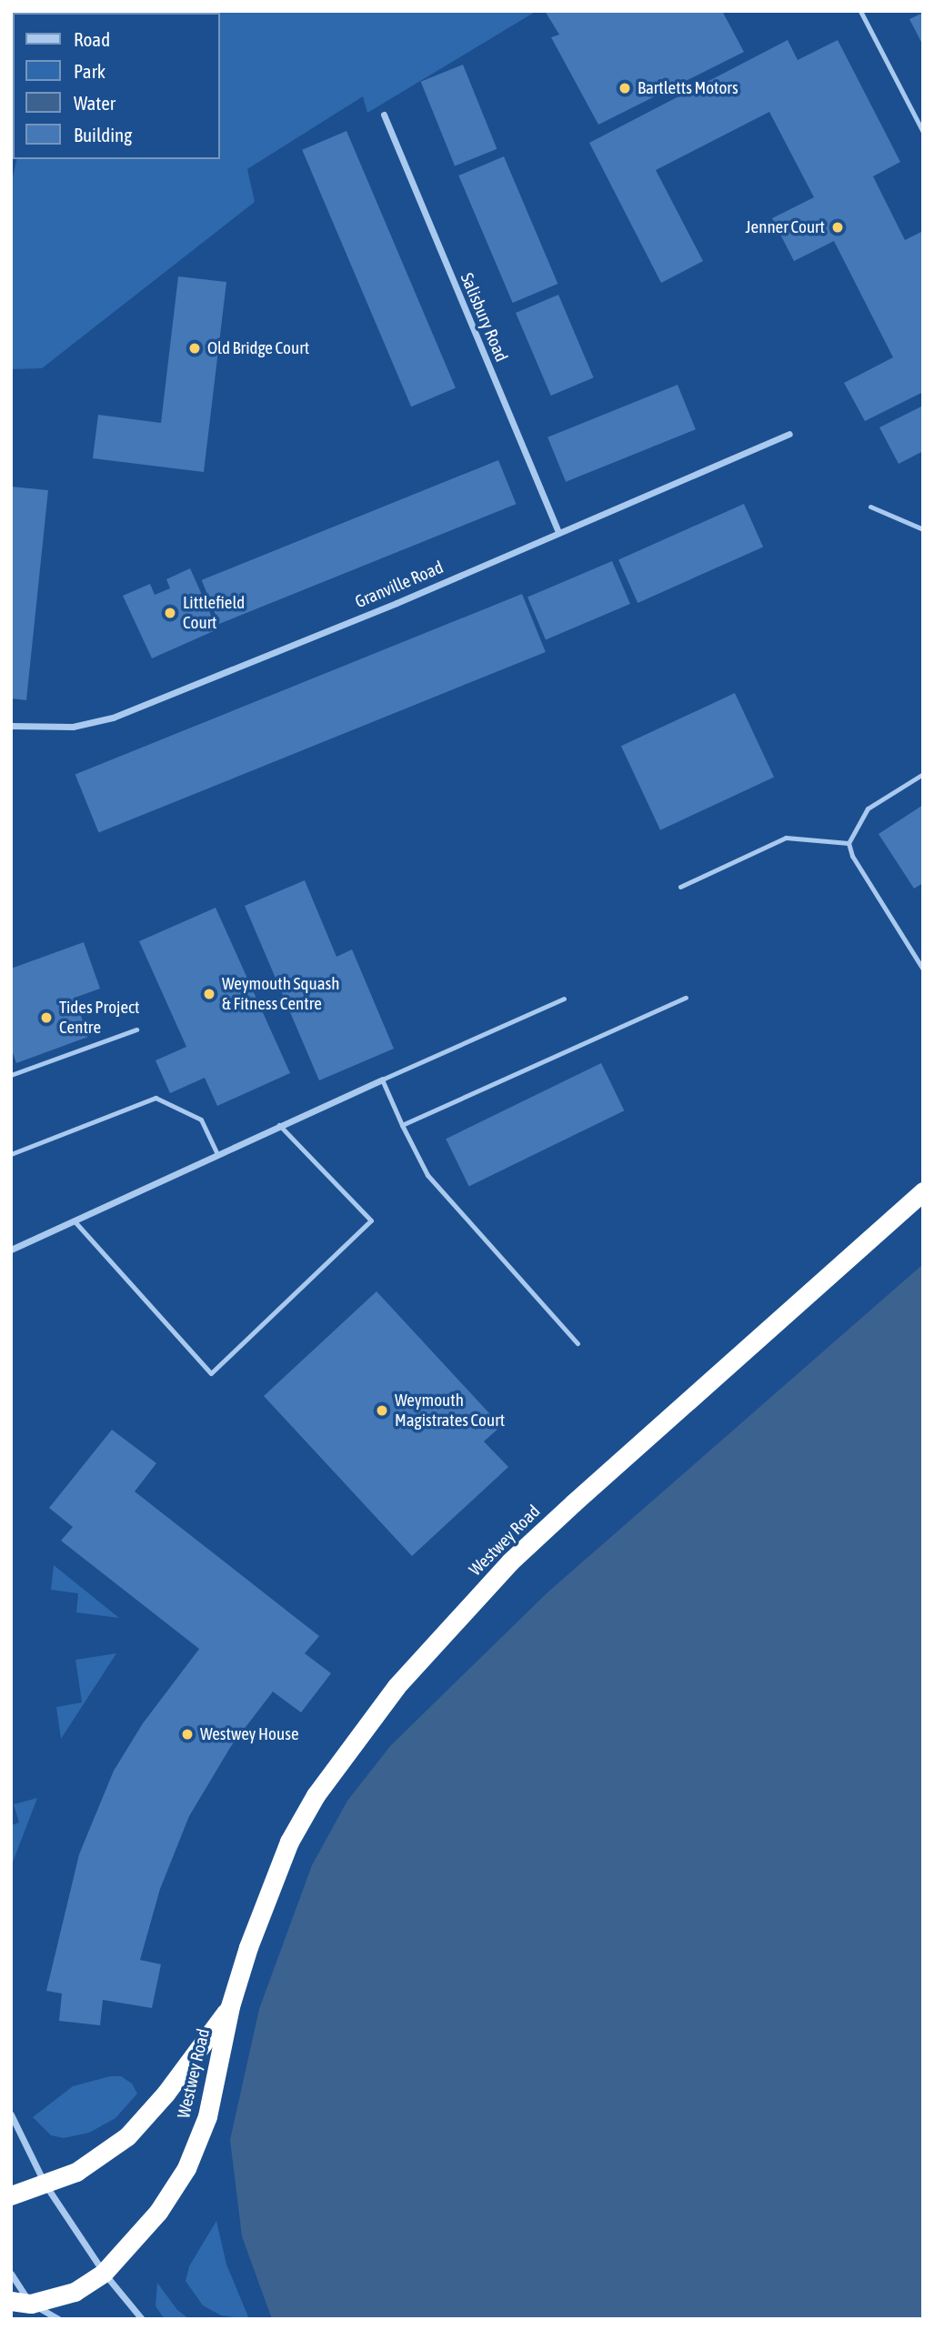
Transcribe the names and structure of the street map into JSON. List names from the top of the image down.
{
  "streets": {
    "highway": ["Westwey Road"],
    "street": ["Salisbury Road", "Granville Road"]
  },
  "crossings": [
    ["Salisbury Road", "Granville Road"]
  ],
  "places": [
    "Bartletts Motors",
    "Jenner Court",
    "Old Bridge Court",
    "Littlefield Court",
    "Weymouth Squash & Fitness Centre",
    "Tides Project Centre",
    "Weymouth Magistrates Court",
    "Westwey House"
  ],
  "legend": [
    "Road",
    "Park",
    "Water",
    "Building"
  ]
}
